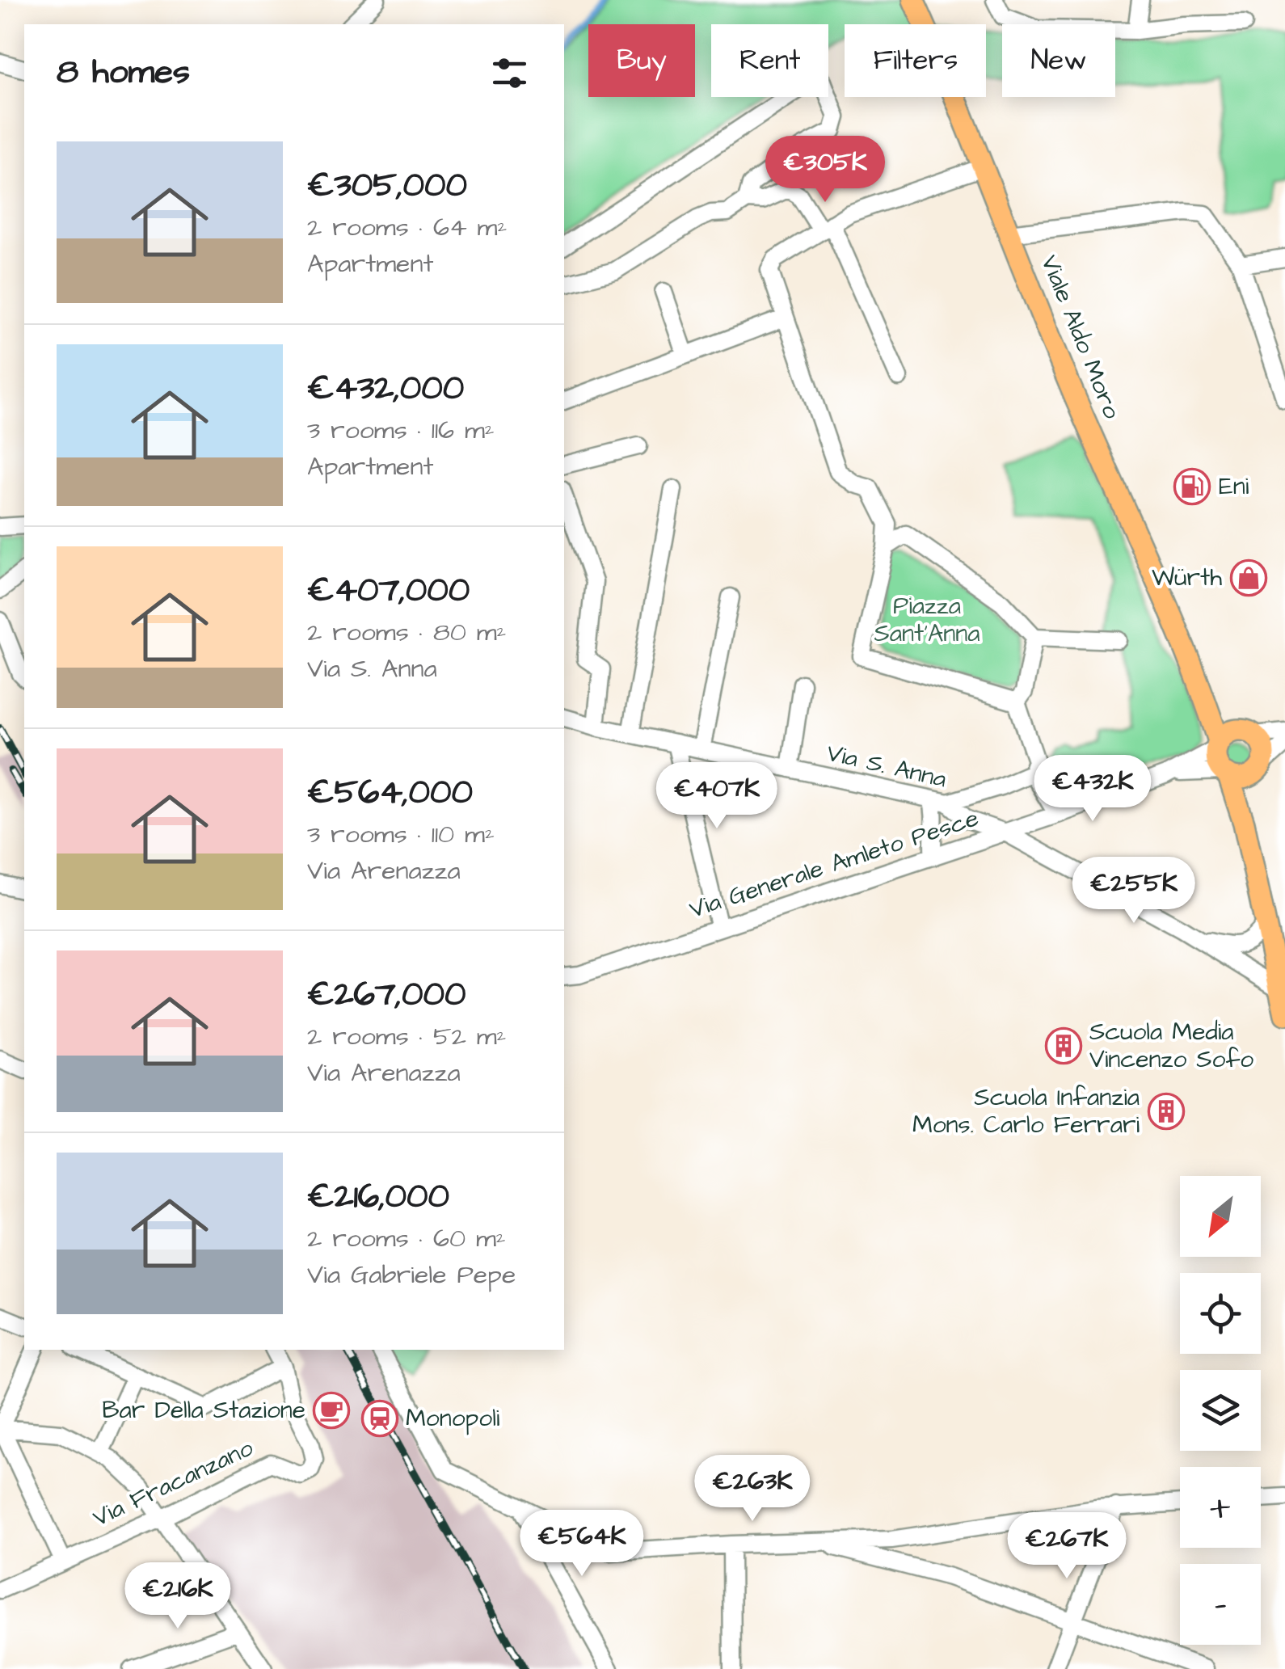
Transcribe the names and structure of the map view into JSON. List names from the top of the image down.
{
  "streets": {
    "main road": ["Viale Aldo Moro"],
    "street": ["Via S. Anna", "Via Generale Amleto Pesce", "Via Fracanzano"]
  },
  "crossings": [
    ["Viale Aldo Moro", "Via Generale Amleto Pesce"],
    ["Via S. Anna", "Via Generale Amleto Pesce"]
  ],
  "parks": ["Piazza Sant'Anna"],
  "places": {
    "fuel station": ["Eni"],
    "shop": ["Würth"],
    "building": ["Scuola Media Vincenzo Sofo", "Scuola Infanzia Mons. Carlo Ferrari"],
    "cafe": ["Bar Della Stazione"],
    "station": ["Monopoli"]
  },
  "north": "bottom left",
  "page": {
    "chip": [
      "Buy",
      "Rent",
      "Filters",
      "New"
    ],
    "heading": "8 homes",
    "list": [
      {
        "name": "€305,000",
        "note": "2 rooms · 64 m² · Apartment"
      },
      {
        "name": "€432,000",
        "note": "3 rooms · 116 m² · Apartment"
      },
      {
        "name": "€407,000",
        "note": "2 rooms · 80 m² · Via S. Anna"
      },
      {
        "name": "€564,000",
        "note": "3 rooms · 110 m² · Via Arenazza"
      },
      {
        "name": "€267,000",
        "note": "2 rooms · 52 m² · Via Arenazza"
      },
      {
        "name": "€216,000",
        "note": "2 rooms · 60 m² · Via Gabriele Pepe"
      }
    ],
    "price": [
      "€305K",
      "€432K",
      "€407K",
      "€255K",
      "€263K",
      "€564K",
      "€267K",
      "€216K"
    ],
    "map_buttons": ["+", "−"]
  }
}
